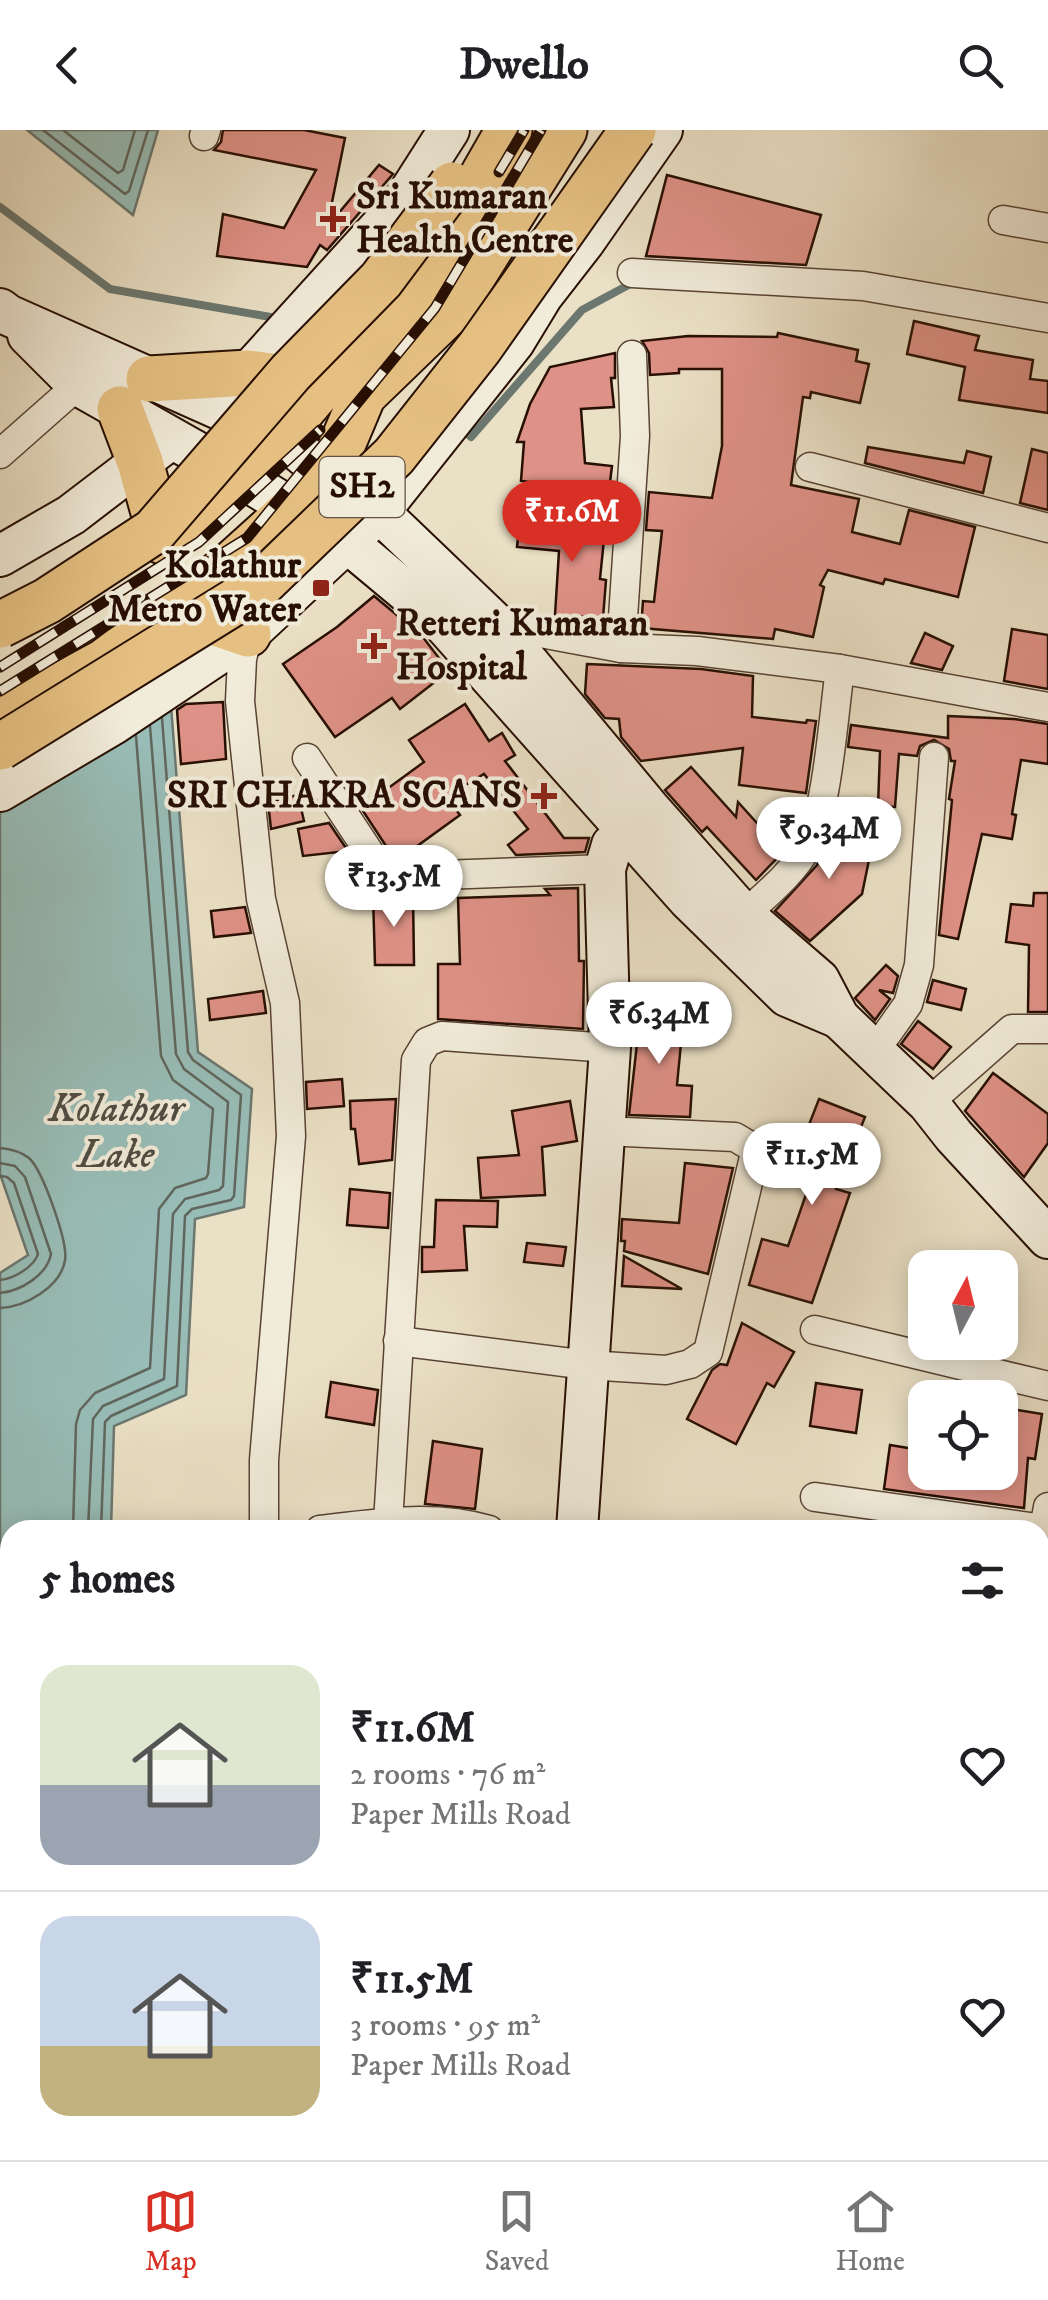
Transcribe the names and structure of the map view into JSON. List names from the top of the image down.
{
  "streets": {
    "main road": ["SH2"]
  },
  "water": ["Kolathur Lake"],
  "places": {
    "health": ["Sri Kumaran Health Centre", "Retteri Kumaran Hospital", "SRI CHAKRA SCANS"],
    "transit": ["Kolathur Metro Water"]
  },
  "north": "top",
  "page": {
    "header": "Dwello",
    "price": [
      "₹11.6M",
      "₹9.34M",
      "₹13.5M",
      "₹6.34M",
      "₹11.5M"
    ],
    "heading": "5 homes",
    "list": [
      {
        "name": "₹11.6M",
        "note": "2 rooms · 76 m² · Paper Mills Road"
      },
      {
        "name": "₹11.5M",
        "note": "3 rooms · 95 m² · Paper Mills Road"
      }
    ],
    "tabs": ["Map", "Saved", "Home"]
  }
}
